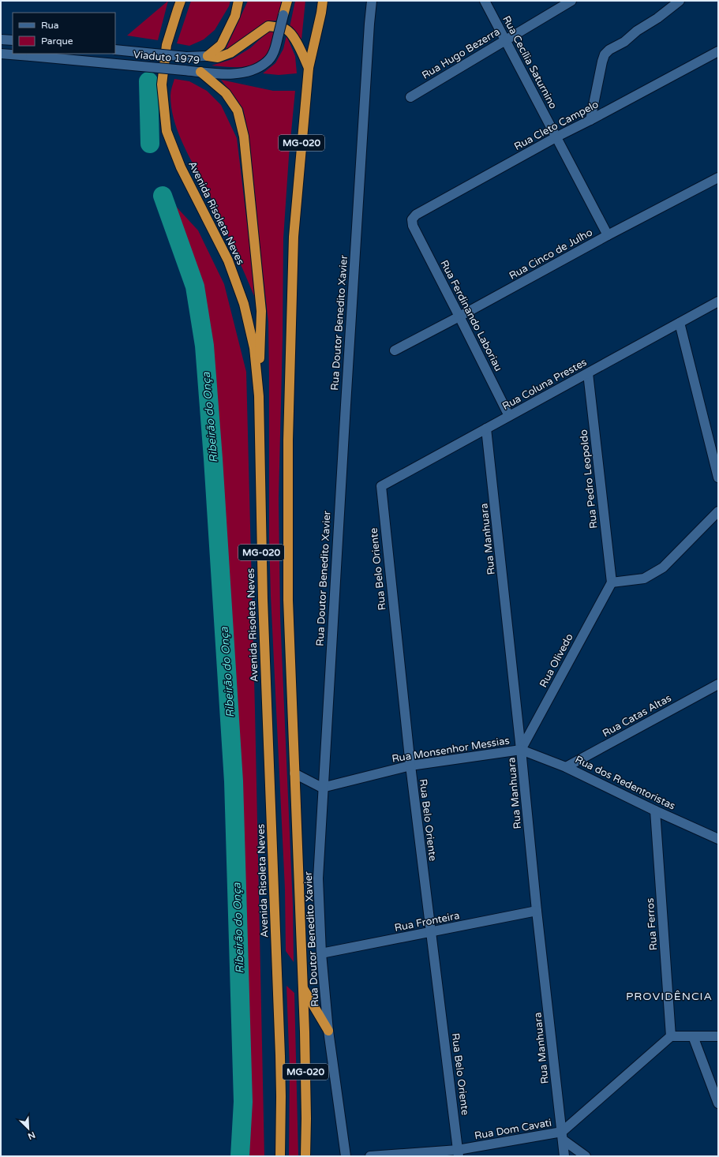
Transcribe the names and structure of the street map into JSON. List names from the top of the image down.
{
  "streets": {
    "highway": ["MG-020", "Avenida Risoleta Neves"],
    "street": [
      "Rua Hugo Bezerra",
      "Viaduto 1979",
      "Rua Cecília Saturnino",
      "Rua Cleto Campelo",
      "Rua Cinco de Julho",
      "Rua Ferdinando Laboriau",
      "Rua Doutor Benedito Xavier",
      "Rua Coluna Prestes",
      "Rua Pedro Leopoldo",
      "Rua Manhuara",
      "Rua Belo Oriente",
      "Rua Olivedo",
      "Rua Catas Altas",
      "Rua Monsenhor Messias",
      "Rua dos Redentoristas",
      "Rua Fronteira",
      "Rua Ferros",
      "Rua Dom Cavati"
    ]
  },
  "crossings": [
    ["Rua Hugo Bezerra", "Rua Cecília Saturnino"],
    ["Rua Cecília Saturnino", "Rua Cleto Campelo"],
    ["Rua Cecília Saturnino", "Rua Cinco de Julho"],
    ["Rua Cleto Campelo", "Rua Ferdinando Laboriau"],
    ["Rua Cinco de Julho", "Rua Ferdinando Laboriau"],
    ["Rua Ferdinando Laboriau", "Rua Coluna Prestes"],
    ["Rua Doutor Benedito Xavier", "Rua Monsenhor Messias"],
    ["Rua Doutor Benedito Xavier", "Rua Fronteira"],
    ["Rua Coluna Prestes", "Rua Pedro Leopoldo"],
    ["Rua Coluna Prestes", "Rua Manhuara"],
    ["Rua Coluna Prestes", "Rua Belo Oriente"],
    ["Rua Pedro Leopoldo", "Rua Olivedo"],
    ["Rua Manhuara", "Rua Olivedo"],
    ["Rua Manhuara", "Rua Monsenhor Messias"],
    ["Rua Manhuara", "Rua dos Redentoristas"],
    ["Rua Manhuara", "Rua Fronteira"],
    ["Rua Manhuara", "Rua Dom Cavati"],
    ["Rua Belo Oriente", "Rua Monsenhor Messias"],
    ["Rua Belo Oriente", "Rua Fronteira"],
    ["Rua Belo Oriente", "Rua Dom Cavati"],
    ["Rua Olivedo", "Rua Monsenhor Messias"],
    ["Rua Olivedo", "Rua dos Redentoristas"],
    ["Rua Catas Altas", "Rua dos Redentoristas"],
    ["Rua Monsenhor Messias", "Rua dos Redentoristas"],
    ["Rua dos Redentoristas", "Rua Ferros"],
    ["Rua Ferros", "Rua Dom Cavati"]
  ],
  "districts": ["PROVIDÊNCIA"],
  "water": ["Ribeirão do Onça"],
  "legend": ["Rua", "Parque"],
  "north": "bottom right"
}
